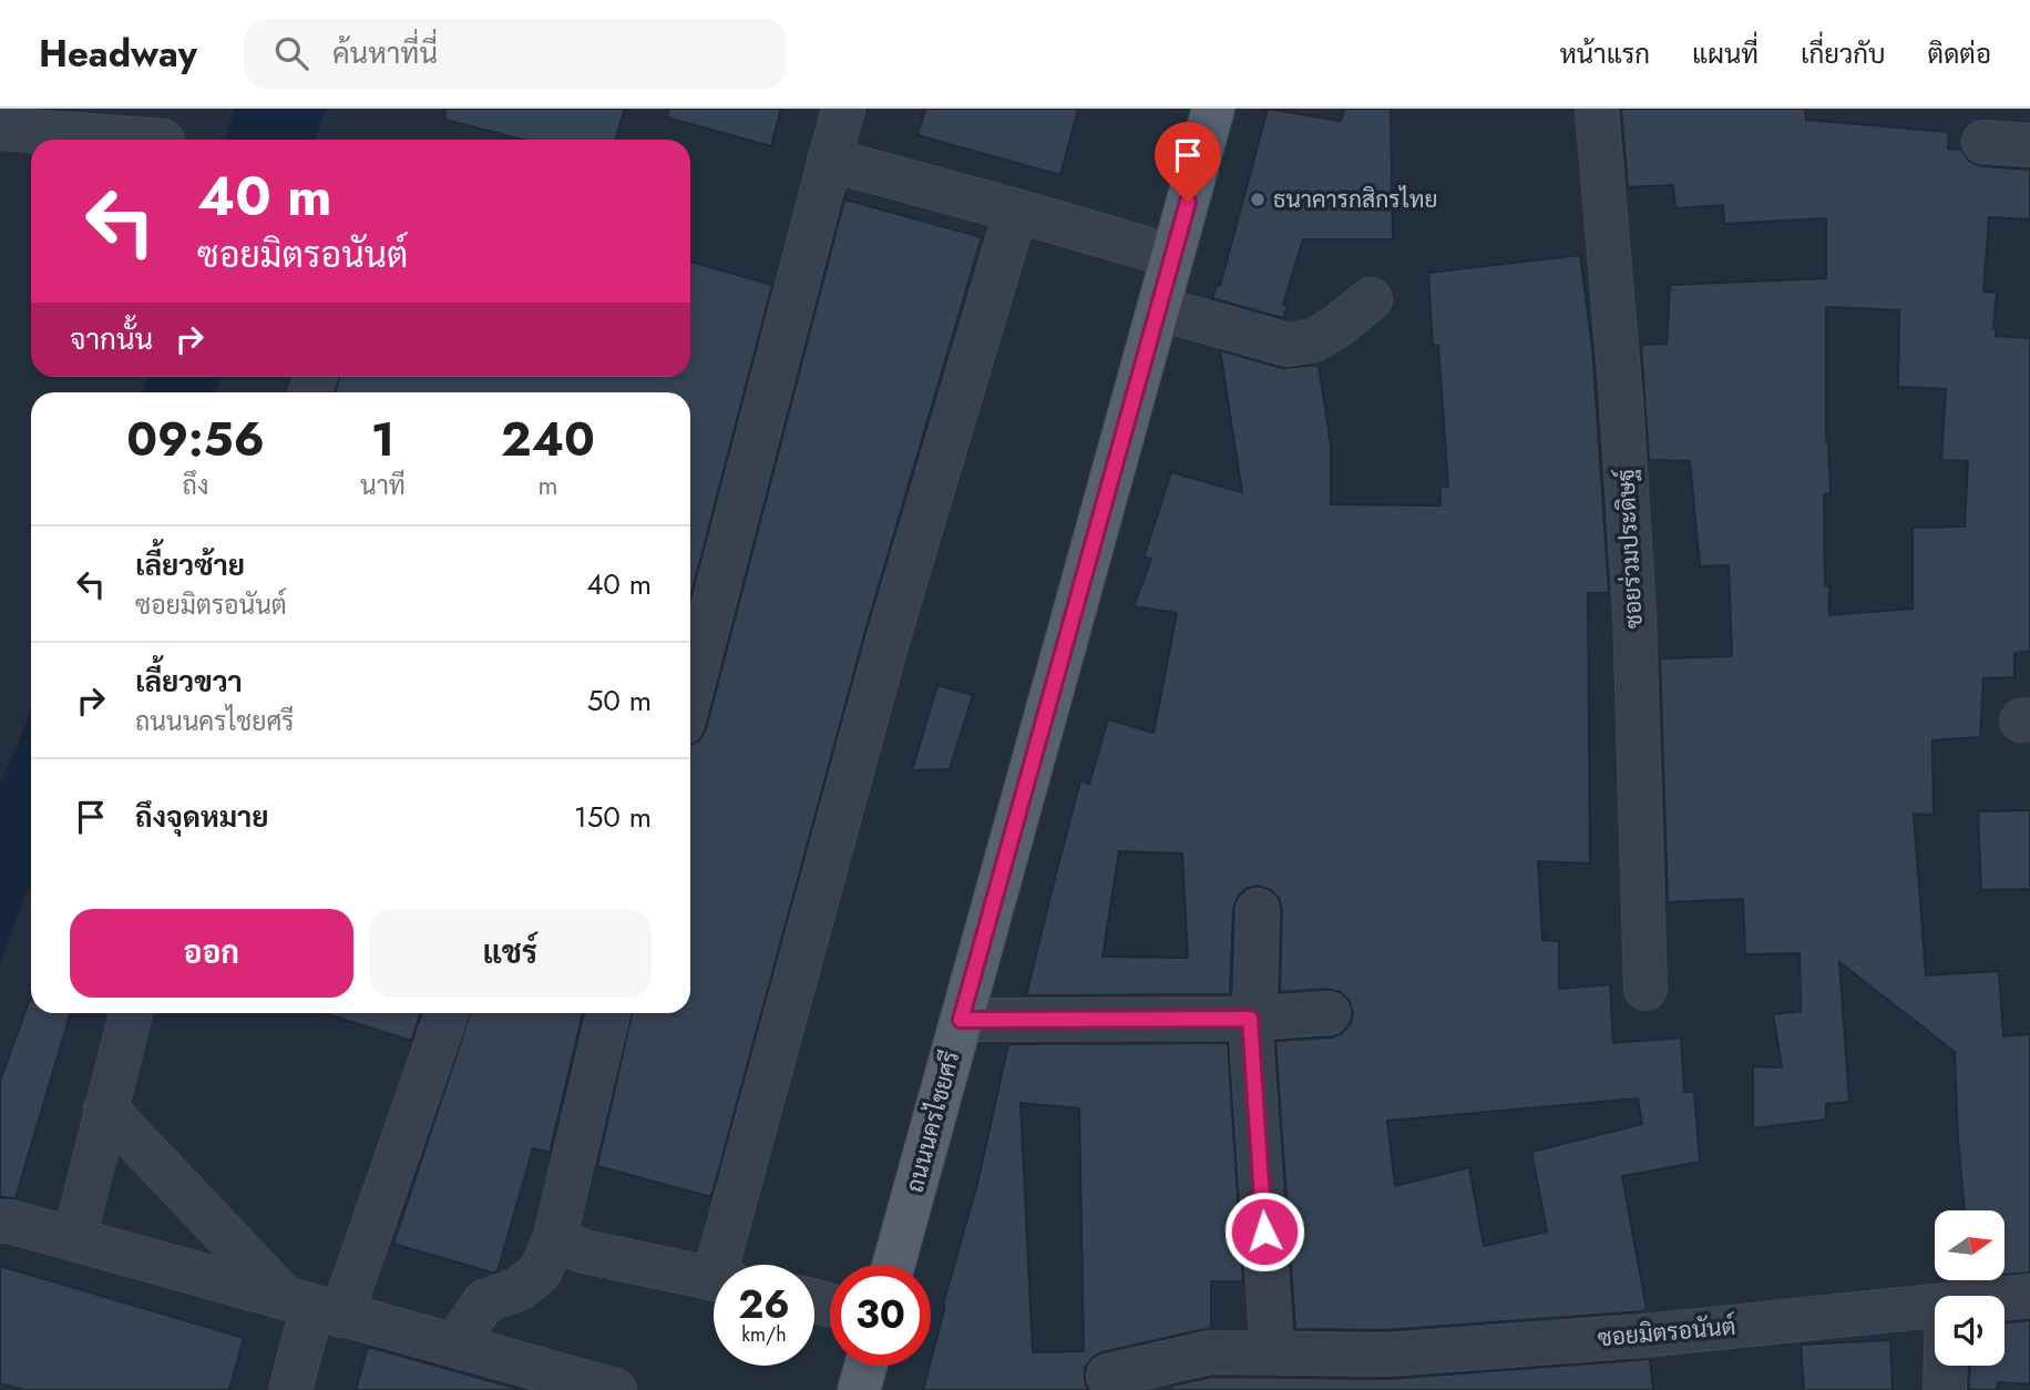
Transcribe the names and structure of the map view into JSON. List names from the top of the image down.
{
  "streets": {
    "main road": ["ถนนนครไชยศรี"],
    "street": ["ซอยร่วมประดิษฐ์", "ซอยมิตรอนันต์"]
  },
  "places": ["ธนาคารกสิกรไทย"],
  "north": "right",
  "page": {
    "header": "Headway",
    "search": "ค้นหาที่นี่",
    "nav": [
      "หน้าแรก",
      "แผนที่",
      "เกี่ยวกับ",
      "ติดต่อ"
    ],
    "turn": ["40 m", "ซอยมิตรอนันต์"],
    "then": "จากนั้น",
    "eta": [
      "09:56",
      "ถึง",
      "1",
      "นาที",
      "240",
      "m"
    ],
    "list": [
      {
        "name": "เลี้ยวซ้าย",
        "note": "ซอยมิตรอนันต์",
        "value": "40 m"
      },
      {
        "name": "เลี้ยวขวา",
        "note": "ถนนนครไชยศรี",
        "value": "50 m"
      },
      {
        "name": "ถึงจุดหมาย",
        "value": "150 m"
      }
    ],
    "buttons": ["ออก", "แชร์"],
    "speed": "26 km/h",
    "limit": "30"
  }
}
